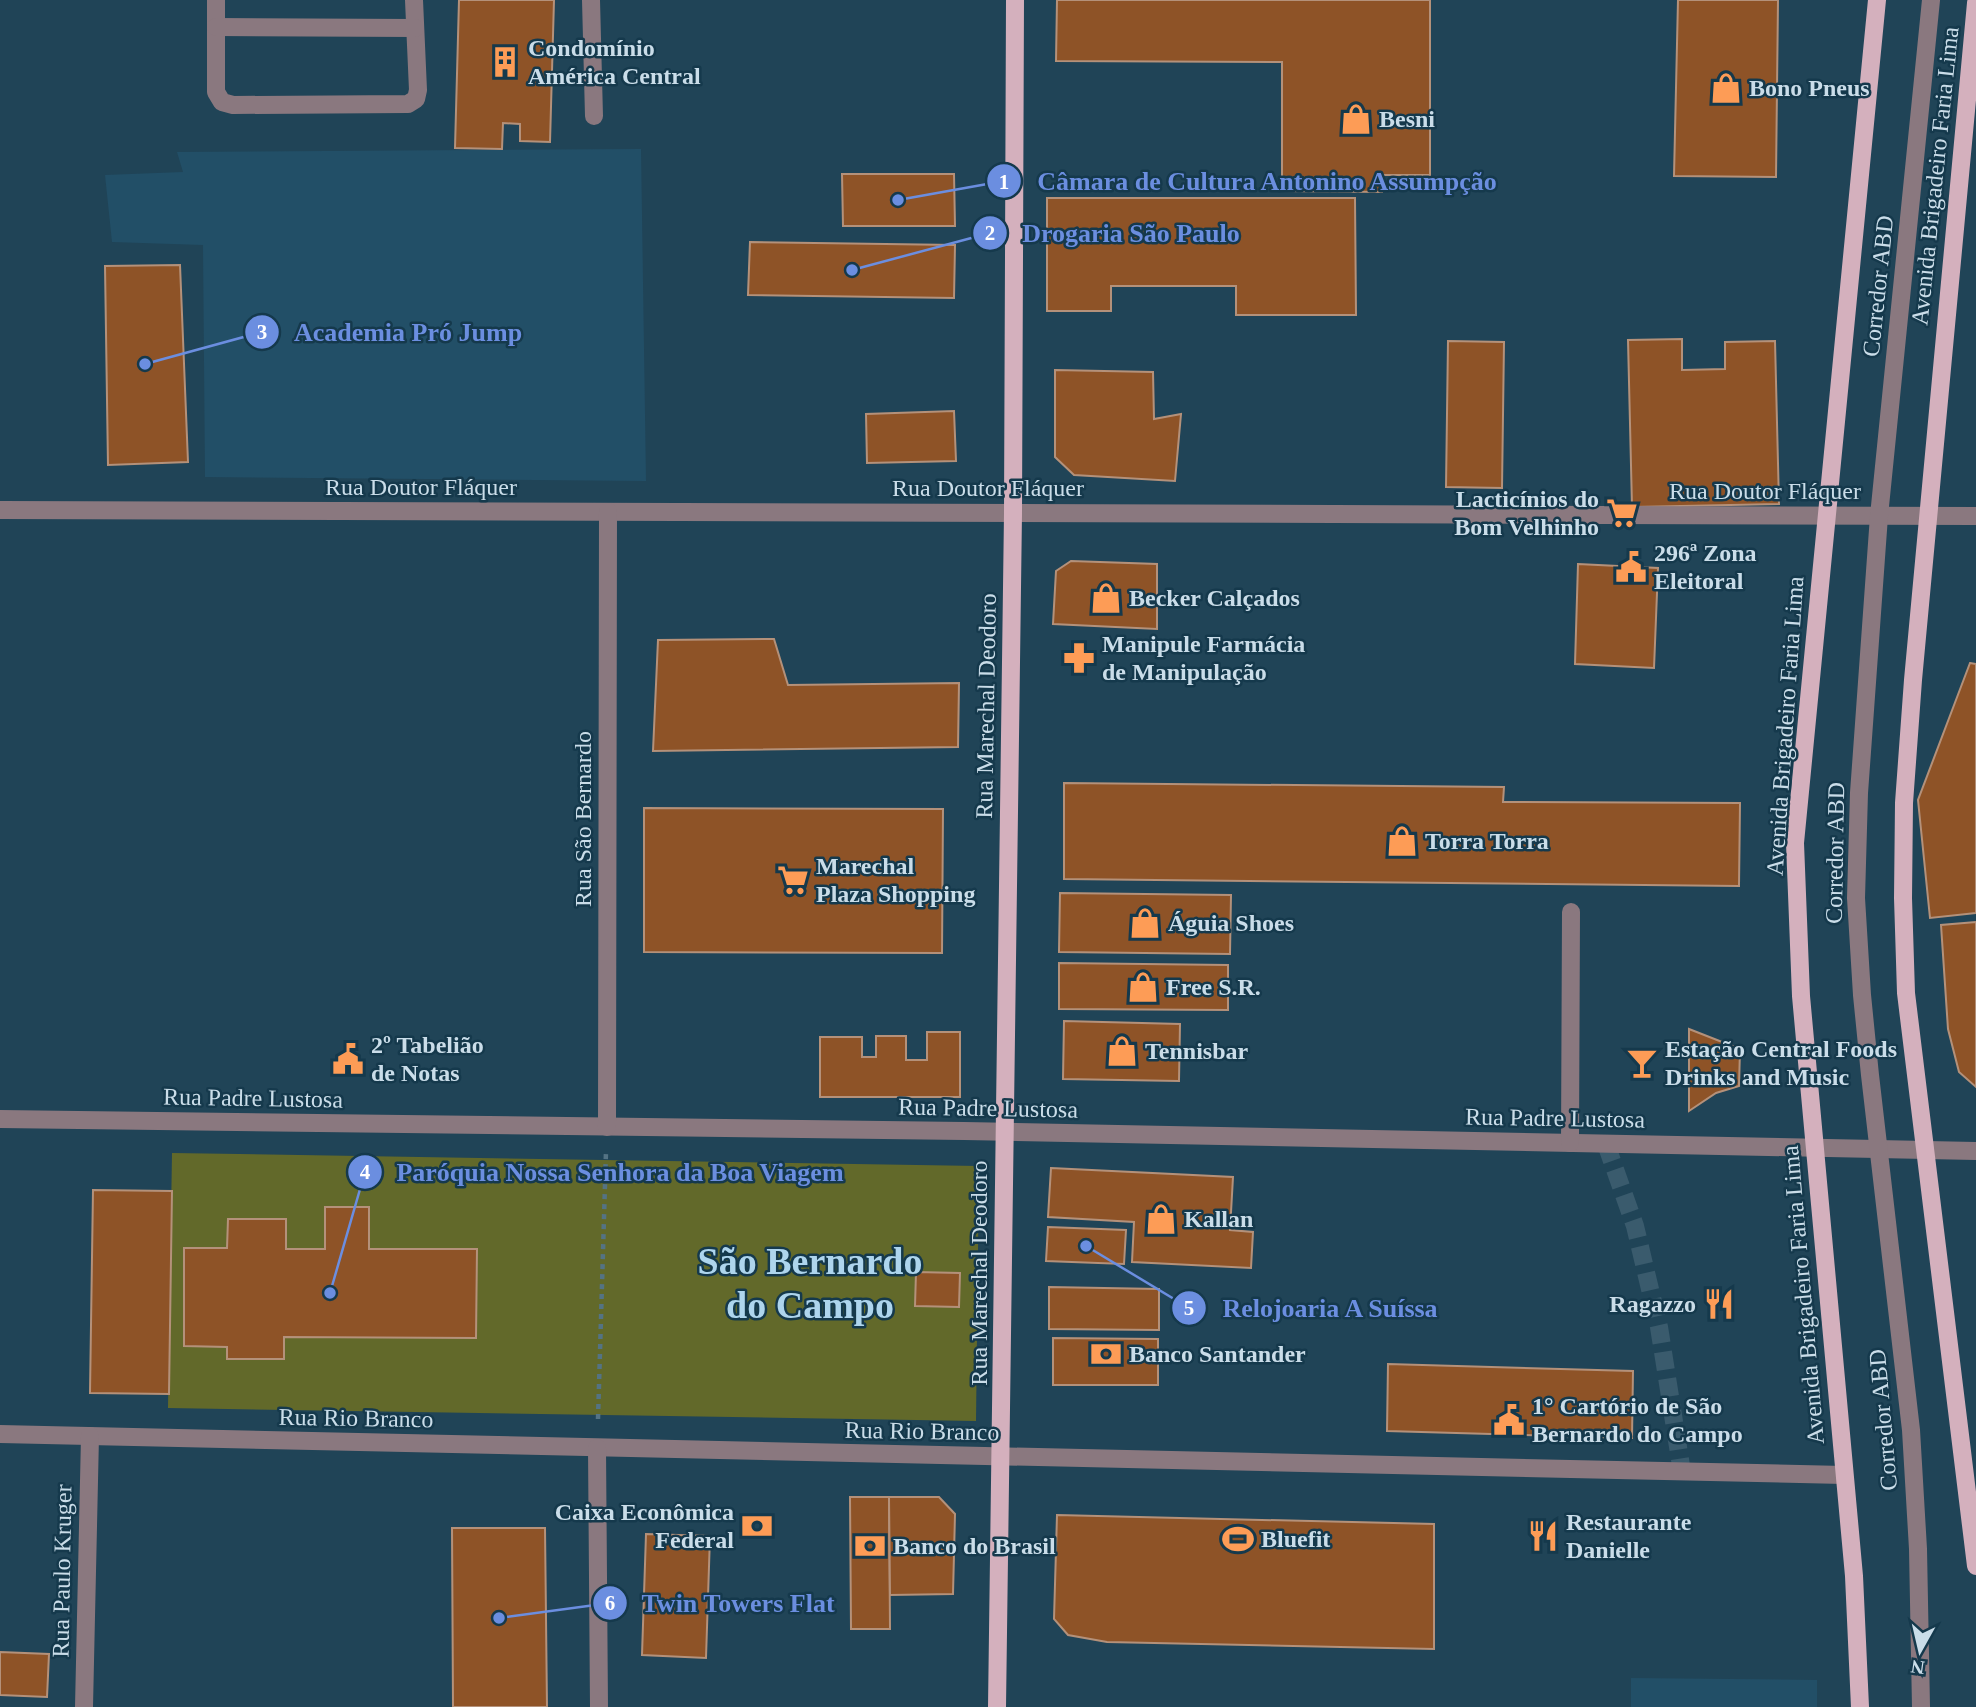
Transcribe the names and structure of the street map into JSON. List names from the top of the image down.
{
  "streets": {
    "main road": ["Avenida Brigadeiro Faria Lima", "Rua Marechal Deodoro"],
    "street": [
      "Corredor ABD",
      "Rua Doutor Fláquer",
      "Rua São Bernardo",
      "Rua Padre Lustosa",
      "Rua Rio Branco",
      "Rua Paulo Kruger"
    ]
  },
  "crossings": [
    ["Avenida Brigadeiro Faria Lima", "Rua Doutor Fláquer"],
    ["Avenida Brigadeiro Faria Lima", "Rua Padre Lustosa"],
    ["Avenida Brigadeiro Faria Lima", "Rua Rio Branco"],
    ["Corredor ABD", "Rua Doutor Fláquer"],
    ["Corredor ABD", "Rua Padre Lustosa"],
    ["Rua Doutor Fláquer", "Rua Marechal Deodoro"],
    ["Rua Doutor Fláquer", "Rua São Bernardo"],
    ["Rua Marechal Deodoro", "Rua Padre Lustosa"],
    ["Rua Marechal Deodoro", "Rua Rio Branco"],
    ["Rua São Bernardo", "Rua Padre Lustosa"],
    ["Rua Rio Branco", "Rua Paulo Kruger"]
  ],
  "districts": ["São Bernardo do Campo"],
  "places": {
    "building": ["Condomínio América Central"],
    "shop": [
      "Bono Pneus",
      "Besni",
      "Becker Calçados",
      "Torra Torra",
      "Águia Shoes",
      "Free S.R.",
      "Tennisbar",
      "Kallan"
    ],
    "other": [
      "Câmara de Cultura Antonino Assumpção",
      "Drogaria São Paulo",
      "Academia Pró Jump",
      "Relojoaria A Suíssa",
      "Paróquia Nossa Senhora da Boa Viagem",
      "Twin Towers Flat"
    ],
    "supermarket": ["Lacticínios do Bom Velhinho", "Marechal Plaza Shopping"],
    "public building": ["296ª Zona Eleitoral", "2º Tabelião de Notas", "1° Cartório de São Bernardo do Campo"],
    "pharmacy": ["Manipule Farmácia de Manipulação"],
    "bar": ["Estação Central Foods Drinks and Music"],
    "restaurant": ["Ragazzo", "Restaurante Danielle"],
    "bank": ["Banco Santander", "Caixa Econômica Federal", "Banco do Brasil"],
    "sports": ["Bluefit"]
  },
  "north": "bottom"
}
